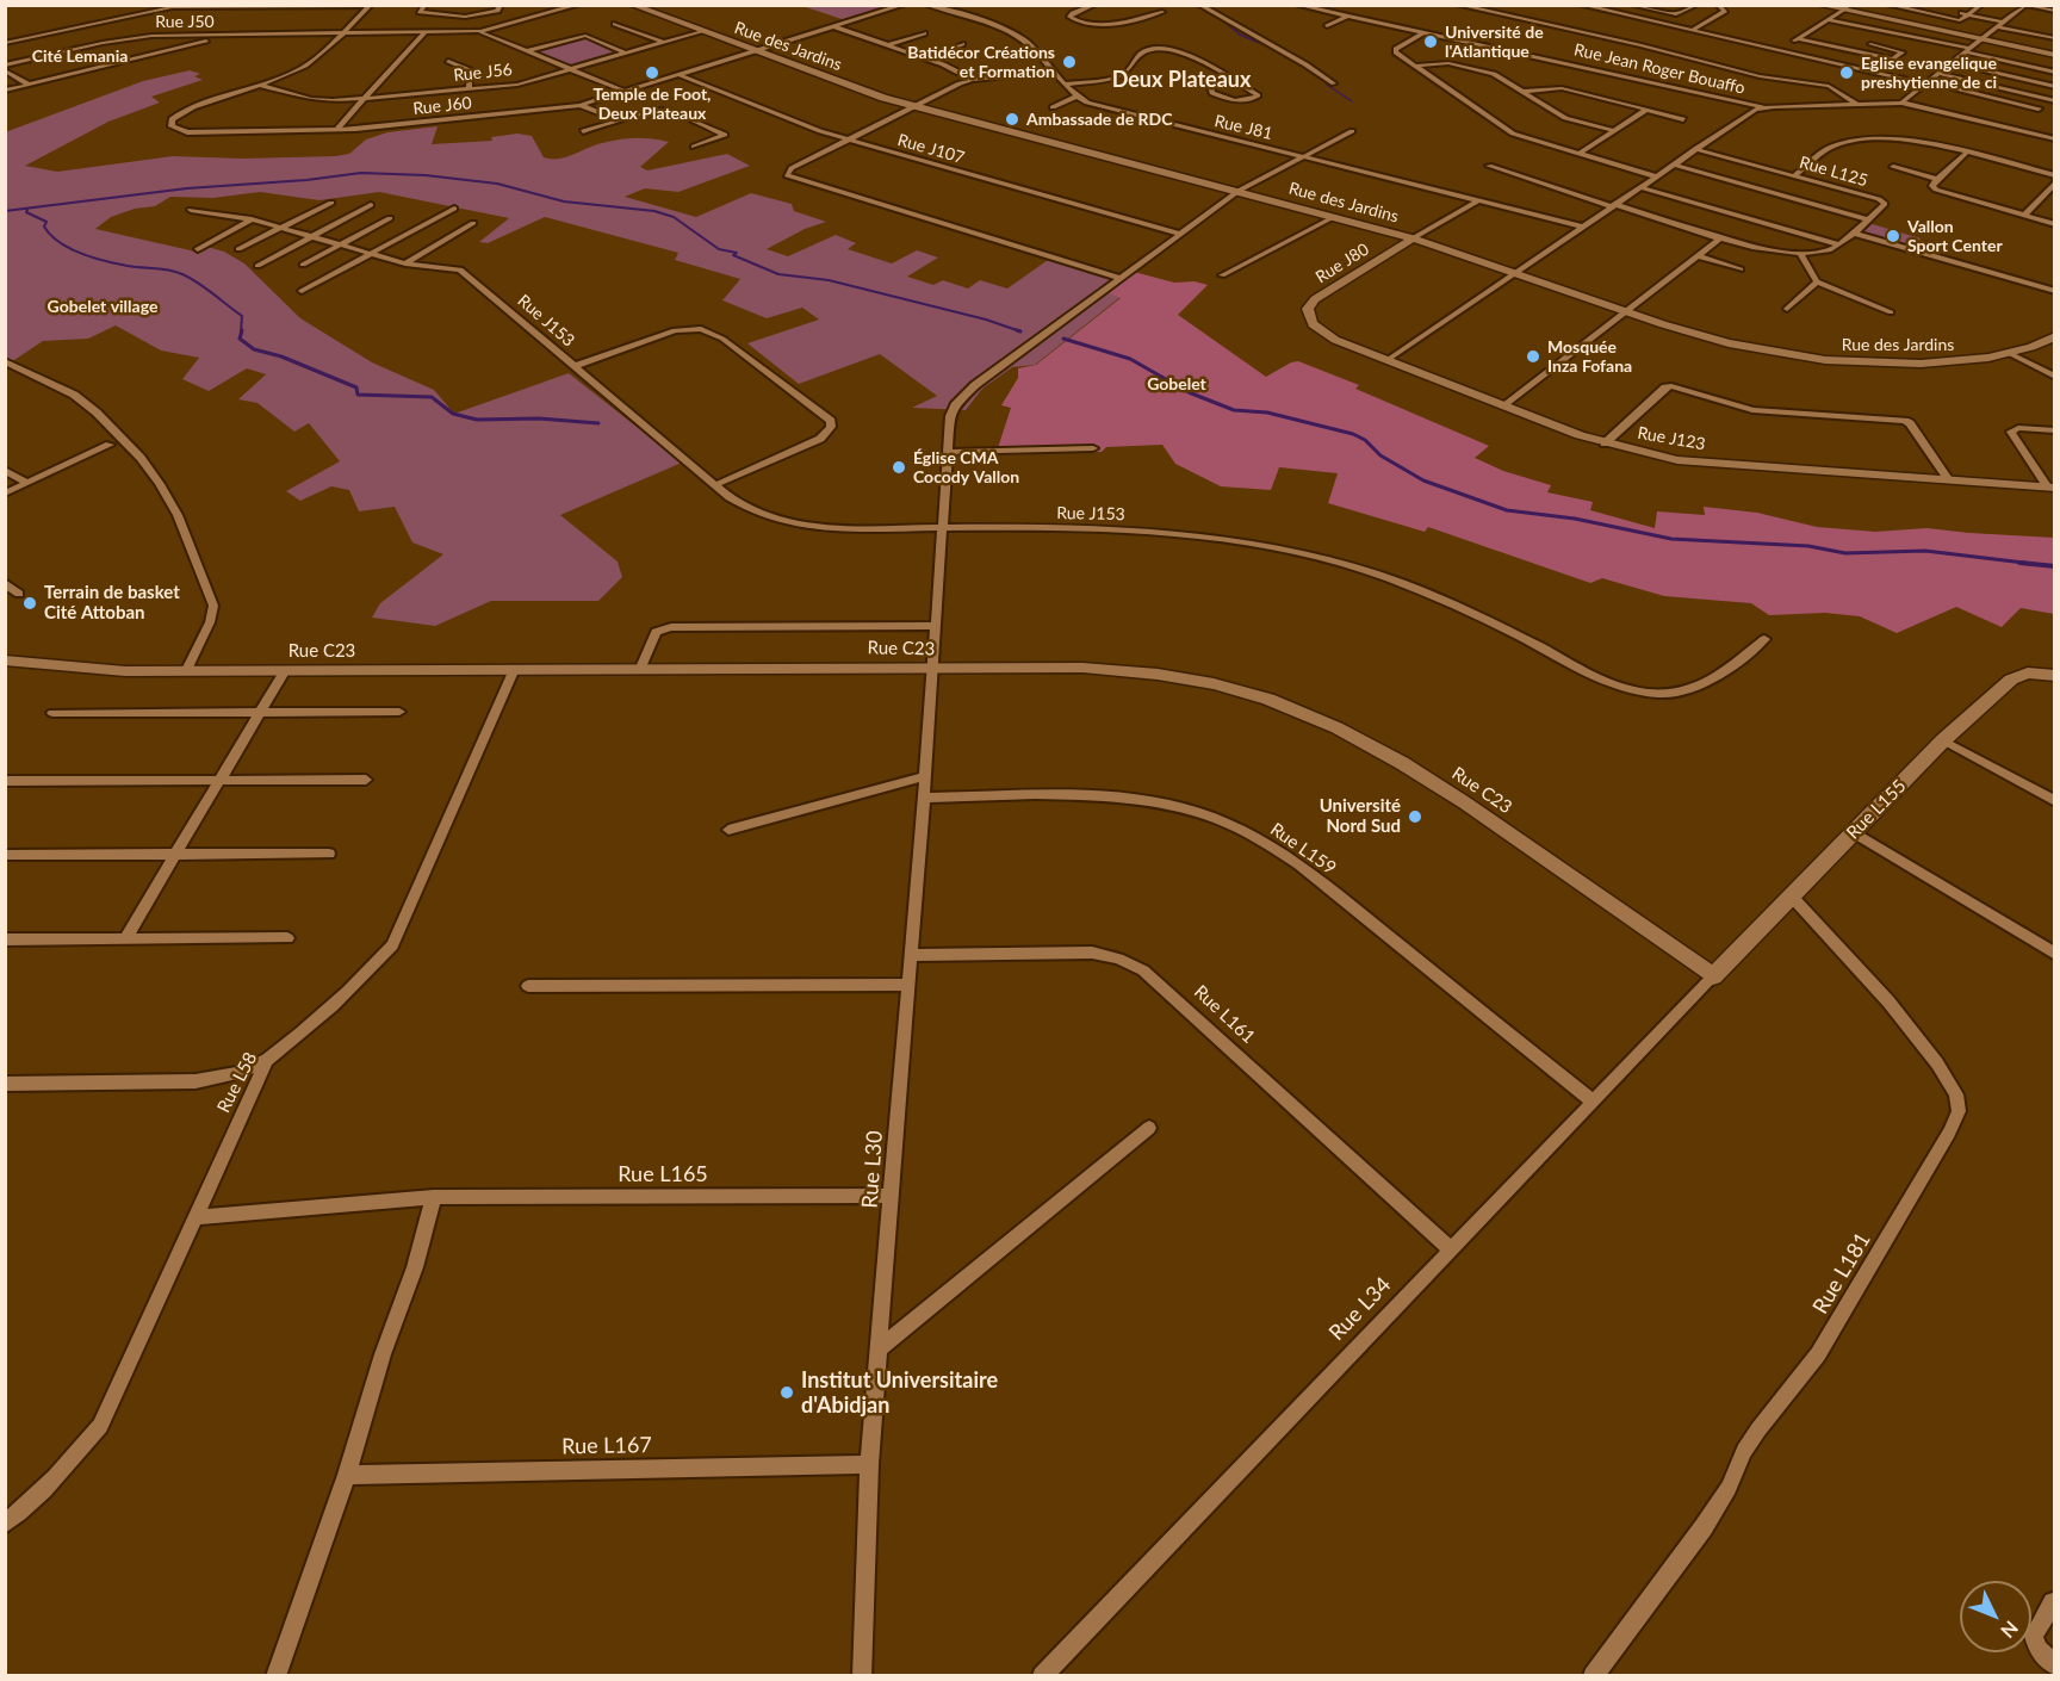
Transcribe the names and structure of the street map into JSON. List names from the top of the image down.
{
  "streets": {
    "street": [
      "Rue J50",
      "Rue des Jardins",
      "Rue Jean Roger Bouaffo",
      "Rue J56",
      "Rue J60",
      "Rue J81",
      "Rue J107",
      "Rue L125",
      "Rue J80",
      "Rue J153",
      "Rue J123",
      "Rue C23",
      "Rue L155",
      "Rue L159",
      "Rue L161",
      "Rue L58",
      "Rue L30",
      "Rue L165",
      "Rue L181",
      "Rue L34",
      "Rue L167"
    ]
  },
  "crossings": [
    ["Rue J50", "Rue J60"],
    ["Rue des Jardins", "Rue J56"],
    ["Rue des Jardins", "Rue J60"],
    ["Rue des Jardins", "Rue J80"],
    ["Rue des Jardins", "Rue L30"],
    ["Rue J56", "Rue J60"],
    ["Rue J60", "Rue J107"],
    ["Rue J81", "Rue J80"],
    ["Rue J81", "Rue L30"],
    ["Rue J107", "Rue L30"],
    ["Rue J80", "Rue J123"],
    ["Rue J153", "Rue L30"],
    ["Rue C23", "Rue L155"],
    ["Rue C23", "Rue L58"],
    ["Rue C23", "Rue L30"],
    ["Rue C23", "Rue L34"],
    ["Rue L155", "Rue L181"],
    ["Rue L155", "Rue L34"],
    ["Rue L159", "Rue L30"],
    ["Rue L159", "Rue L34"],
    ["Rue L161", "Rue L30"],
    ["Rue L161", "Rue L34"],
    ["Rue L58", "Rue L165"],
    ["Rue L30", "Rue L165"],
    ["Rue L30", "Rue L167"]
  ],
  "districts": [
    "Cité Lemania",
    "Deux Plateaux",
    "Gobelet village",
    "Gobelet"
  ],
  "places": [
    "Université de l'Atlantique",
    "Batidécor Créations et Formation",
    "Temple de Foot, Deux Plateaux",
    "Eglise evangelique preshytienne de ci",
    "Ambassade de RDC",
    "Vallon Sport Center",
    "Mosquée Inza Fofana",
    "Église CMA Cocody Vallon",
    "Terrain de basket Cité Attoban",
    "Université Nord Sud",
    "Institut Universitaire d'Abidjan"
  ],
  "north": "bottom right"
}
